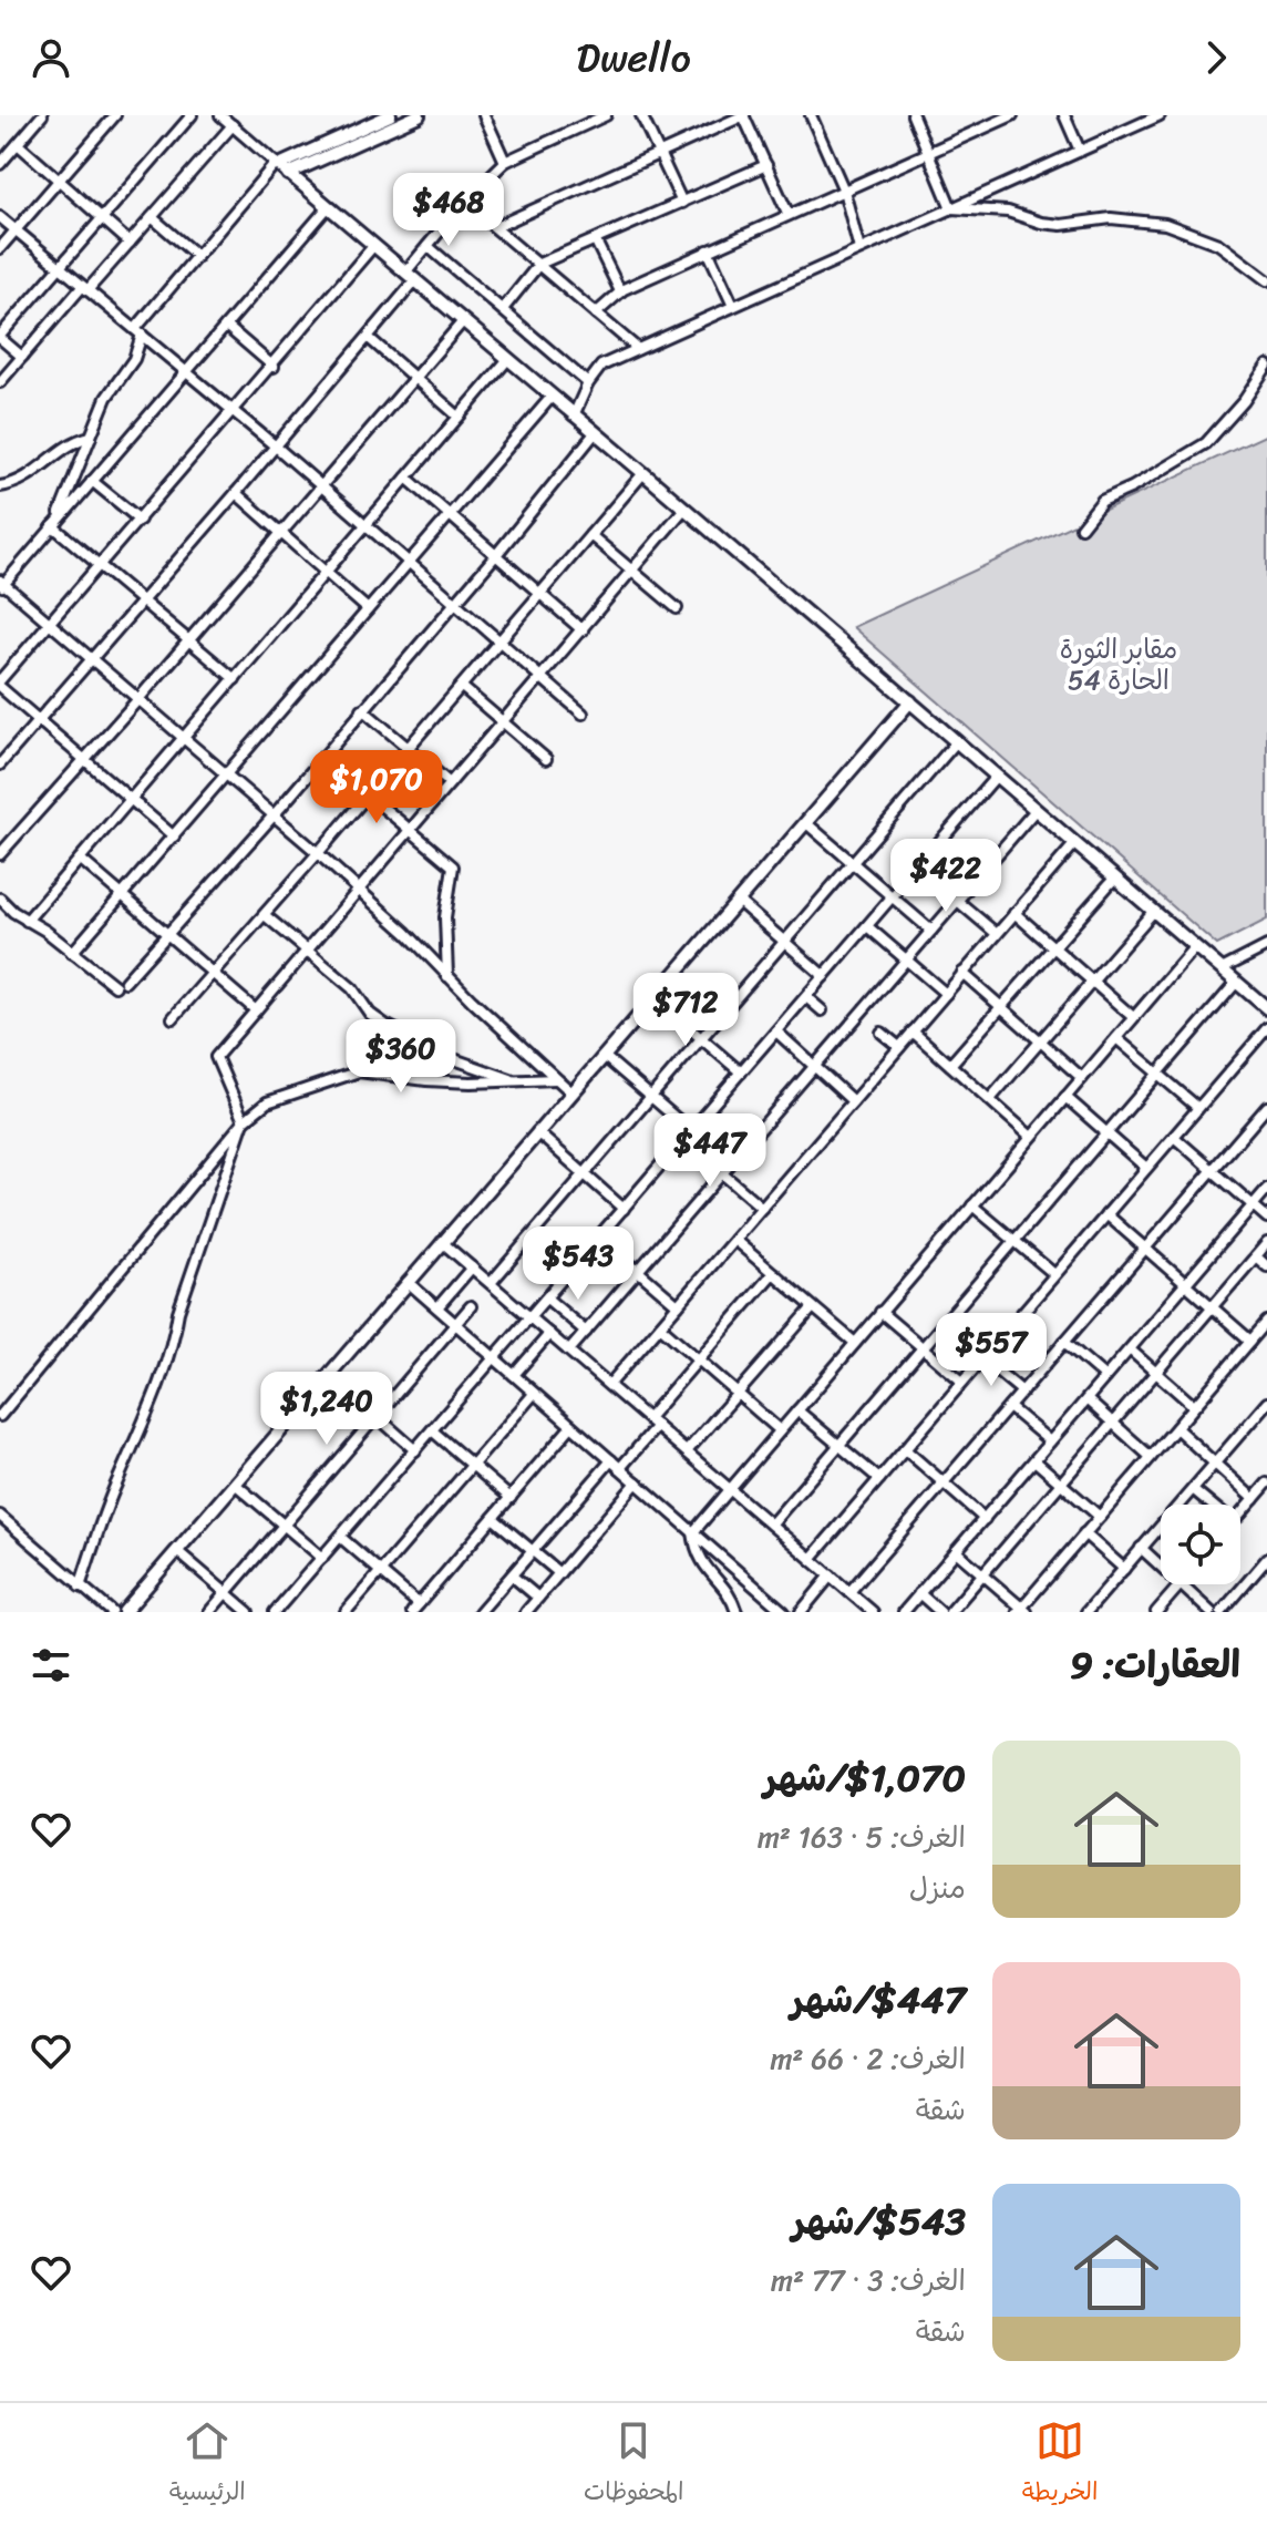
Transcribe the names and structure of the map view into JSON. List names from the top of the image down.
{
  "parks": ["مقابر الثورة الحارة 54"],
  "page": {
    "header": "Dwello",
    "price": [
      "$468",
      "$1,070",
      "$422",
      "$712",
      "$360",
      "$447",
      "$543",
      "$557",
      "$1,240"
    ],
    "heading": "العقارات: 9",
    "list": [
      {
        "name": "$1,070/شهر",
        "note": "الغرف: 5 · 163 m² · منزل"
      },
      {
        "name": "$447/شهر",
        "note": "الغرف: 2 · 66 m² · شقة"
      },
      {
        "name": "$543/شهر",
        "note": "الغرف: 3 · 77 m² · شقة"
      }
    ],
    "tabs": ["الخريطة", "المحفوظات", "الرئيسية"]
  }
}
